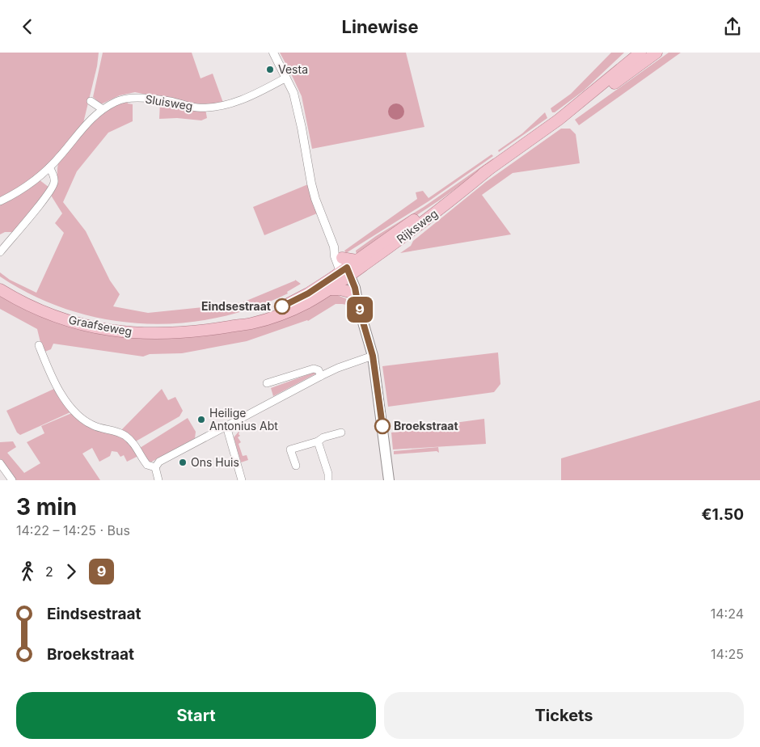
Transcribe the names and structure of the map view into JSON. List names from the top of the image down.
{
  "streets": {
    "main road": ["Rijksweg", "Graafseweg"],
    "street": ["Sluisweg"]
  },
  "crossings": [
    ["Rijksweg", "Graafseweg"]
  ],
  "places": [
    "Vesta",
    "Eindsestraat",
    "Heilige Antonius Abt",
    "Broekstraat",
    "Ons Huis"
  ],
  "lines": ["bus line 9"],
  "page": {
    "header": "Linewise",
    "on_map": "9",
    "heading": ["3 min", "14:22 – 14:25 · Bus", "€1.50"],
    "legs": ["2", "9"],
    "list": [
      {
        "name": "Eindsestraat",
        "value": "14:24"
      },
      {
        "name": "Broekstraat",
        "value": "14:25"
      }
    ],
    "buttons": ["Start", "Tickets"]
  }
}
